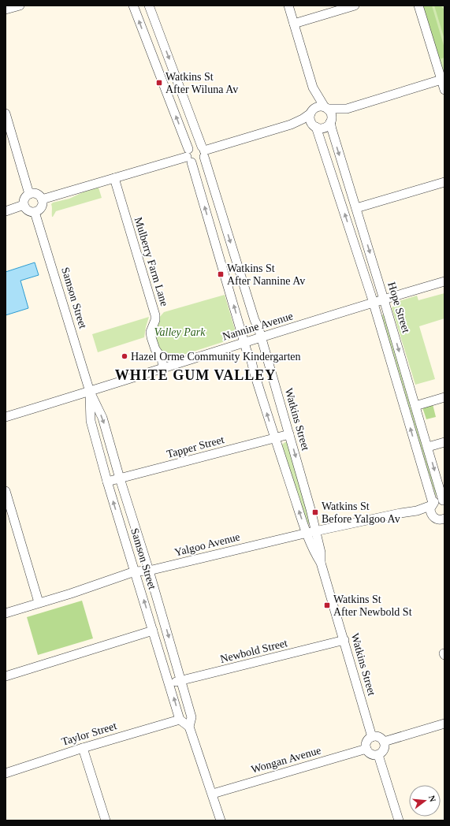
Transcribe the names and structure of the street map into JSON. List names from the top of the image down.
{
  "streets": {
    "street": [
      "Mulberry Farm Lane",
      "Samson Street",
      "Hope Street",
      "Nannine Avenue",
      "Watkins Street",
      "Tapper Street",
      "Yalgoo Avenue",
      "Newbold Street",
      "Taylor Street",
      "Wongan Avenue"
    ]
  },
  "crossings": [
    ["Mulberry Farm Lane", "Nannine Avenue"],
    ["Samson Street", "Nannine Avenue"],
    ["Samson Street", "Tapper Street"],
    ["Samson Street", "Yalgoo Avenue"],
    ["Samson Street", "Newbold Street"],
    ["Samson Street", "Taylor Street"],
    ["Samson Street", "Wongan Avenue"],
    ["Hope Street", "Nannine Avenue"],
    ["Hope Street", "Yalgoo Avenue"],
    ["Nannine Avenue", "Watkins Street"],
    ["Watkins Street", "Tapper Street"],
    ["Watkins Street", "Yalgoo Avenue"],
    ["Watkins Street", "Newbold Street"],
    ["Watkins Street", "Wongan Avenue"]
  ],
  "districts": ["WHITE GUM VALLEY"],
  "parks": ["Valley Park"],
  "places": {
    "transit": [
      "Watkins St After Wiluna Av",
      "Watkins St After Nannine Av",
      "Watkins St Before Yalgoo Av",
      "Watkins St After Newbold St"
    ],
    "other": ["Hazel Orme Community Kindergarten"]
  },
  "north": "right"
}
